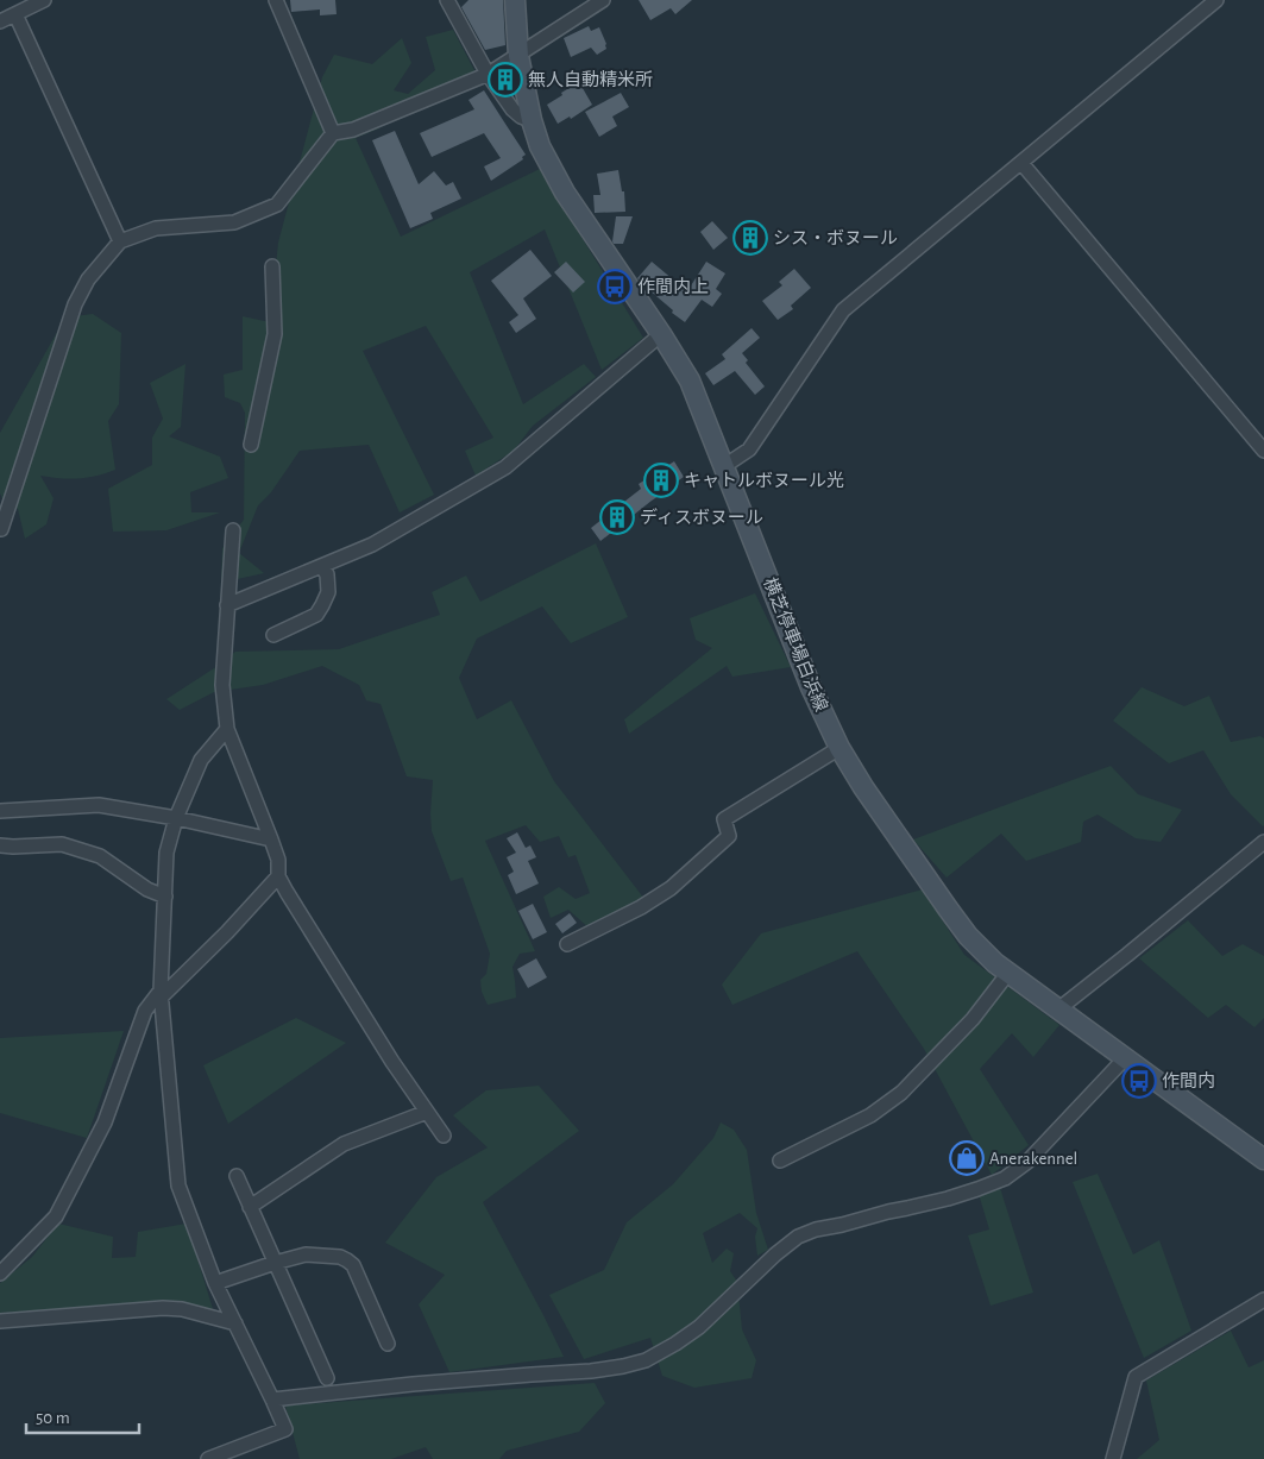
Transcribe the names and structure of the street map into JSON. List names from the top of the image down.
{
  "streets": {
    "main road": ["横芝停車場白浜線"]
  },
  "places": {
    "building": [
      "無人自動精米所",
      "シス・ボヌール",
      "キャトルボヌール光",
      "ディスボヌール"
    ],
    "bus stop": ["作間内上", "作間内"],
    "shop": ["Anerakennel"]
  },
  "scale_bar": "50 m"
}
